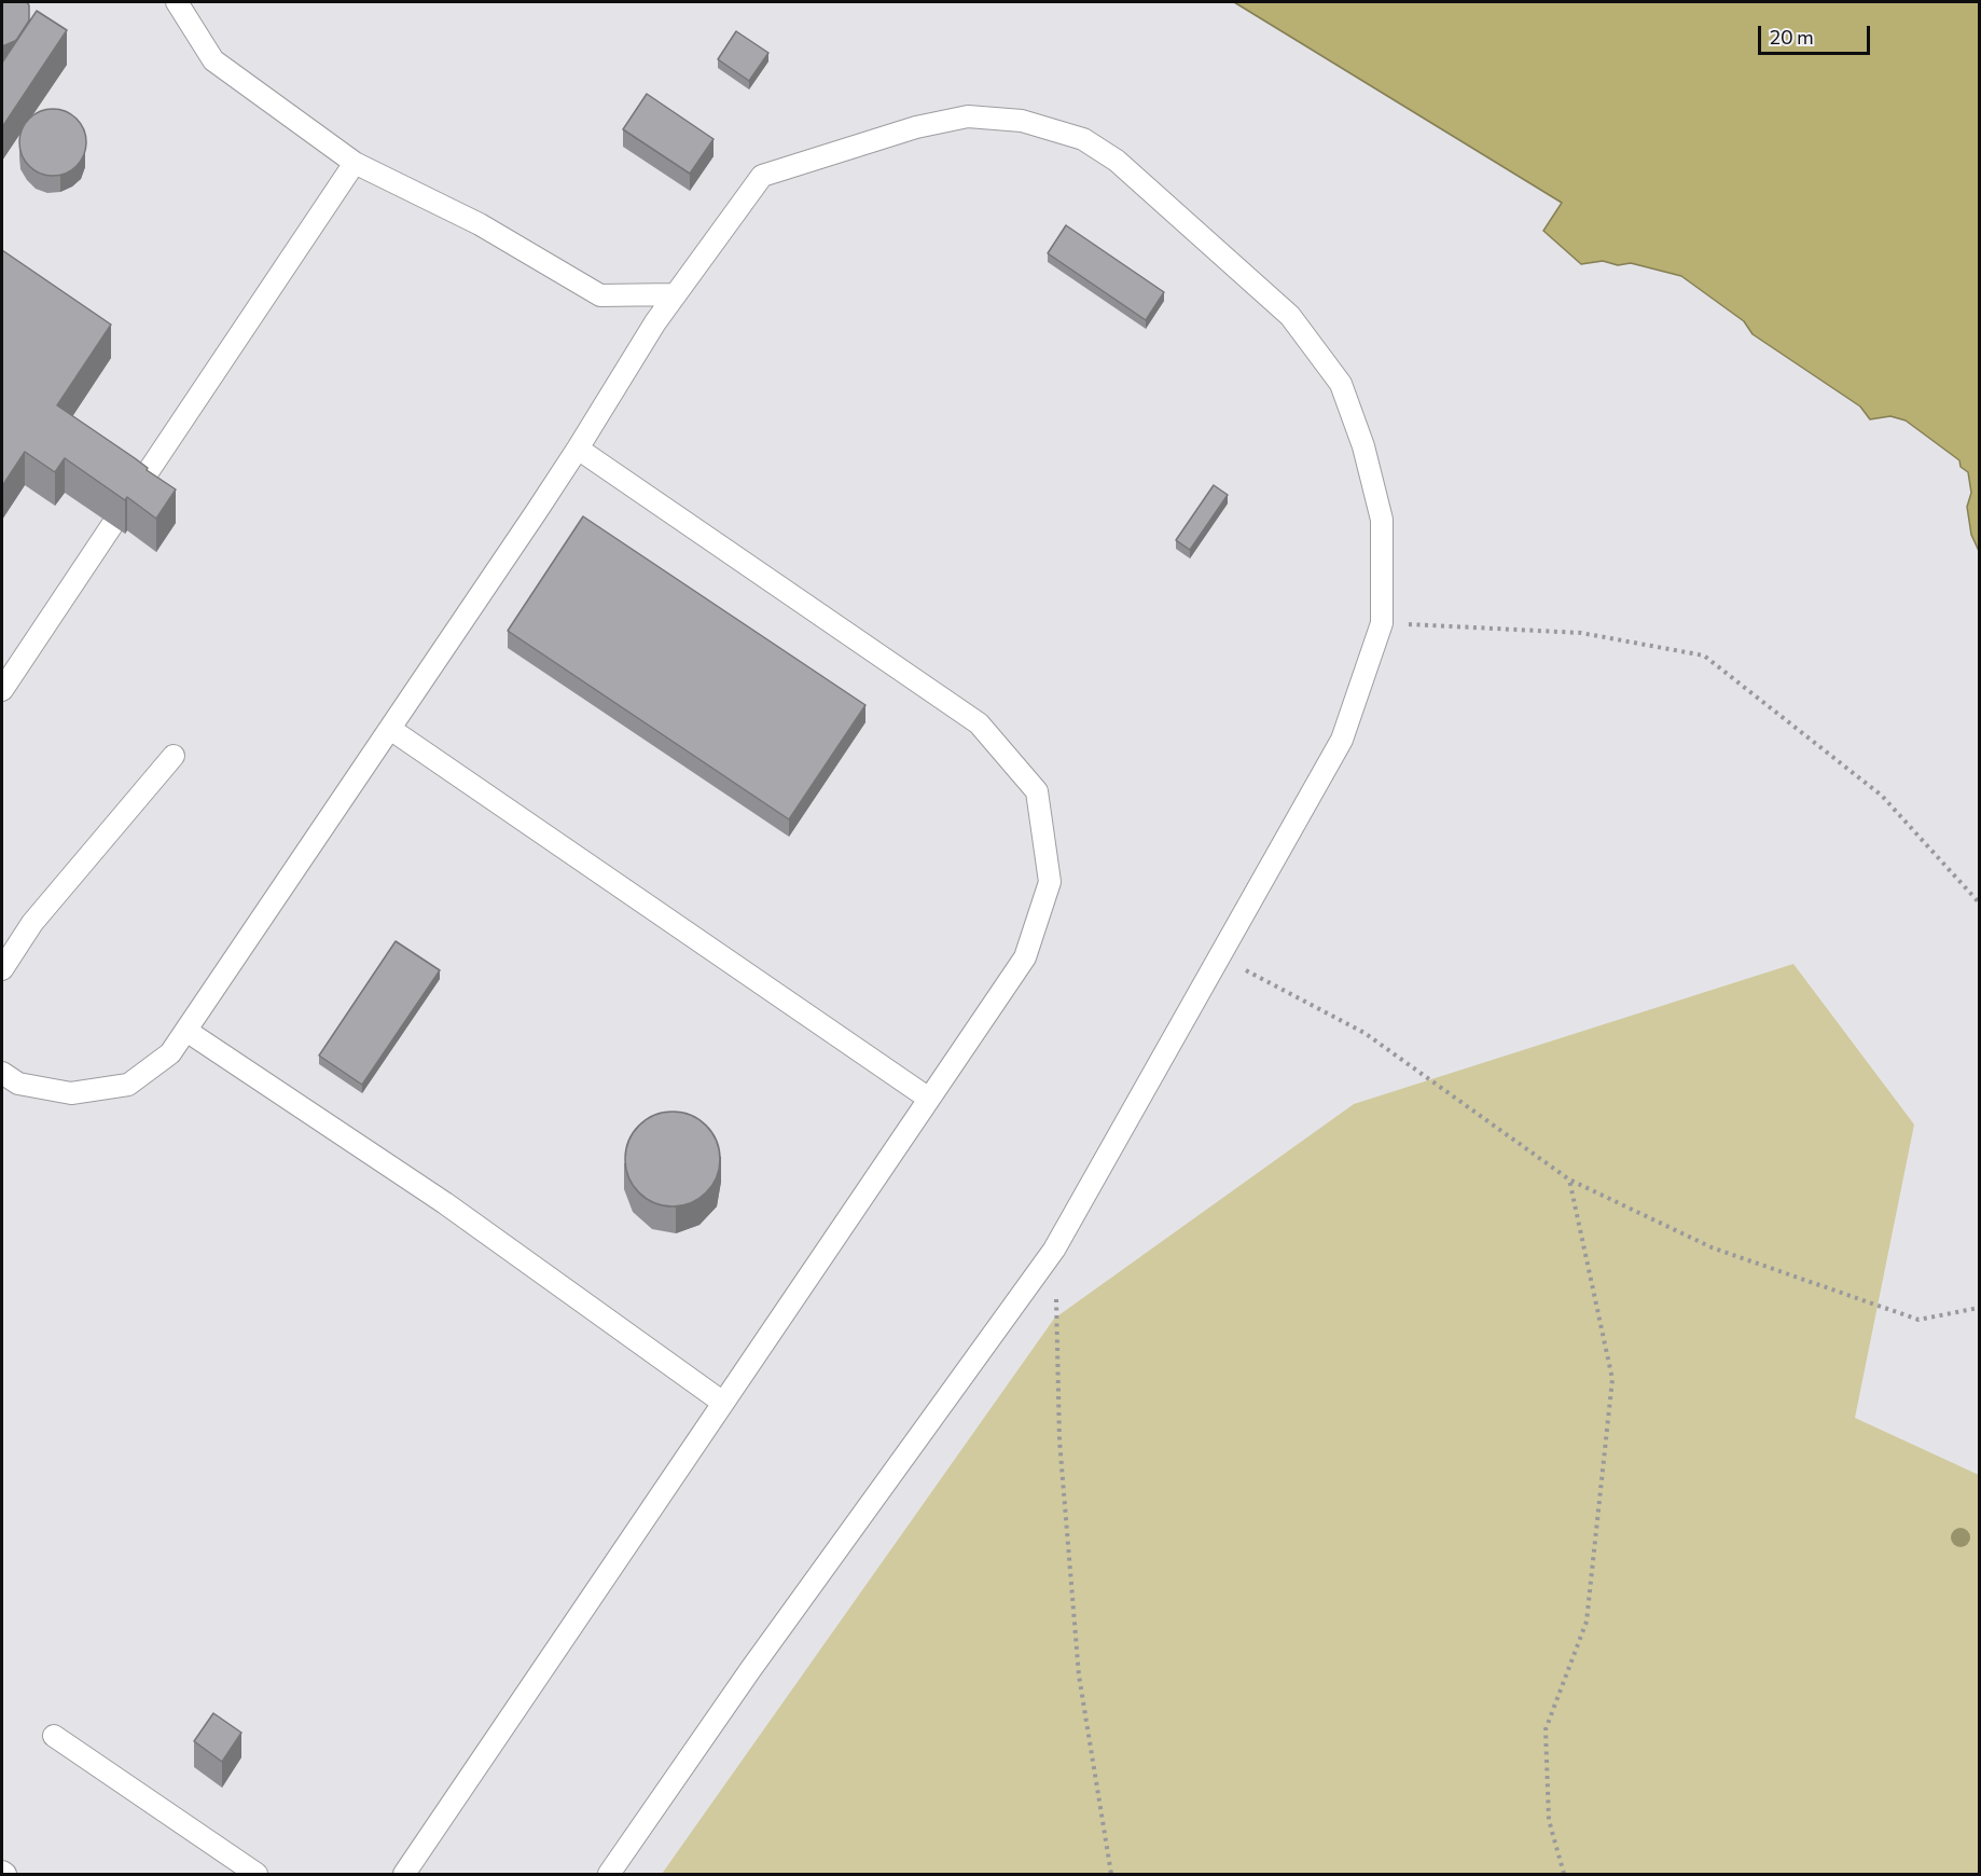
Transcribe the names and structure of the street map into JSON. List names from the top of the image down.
{
  "scale_bar": "20 m"
}
